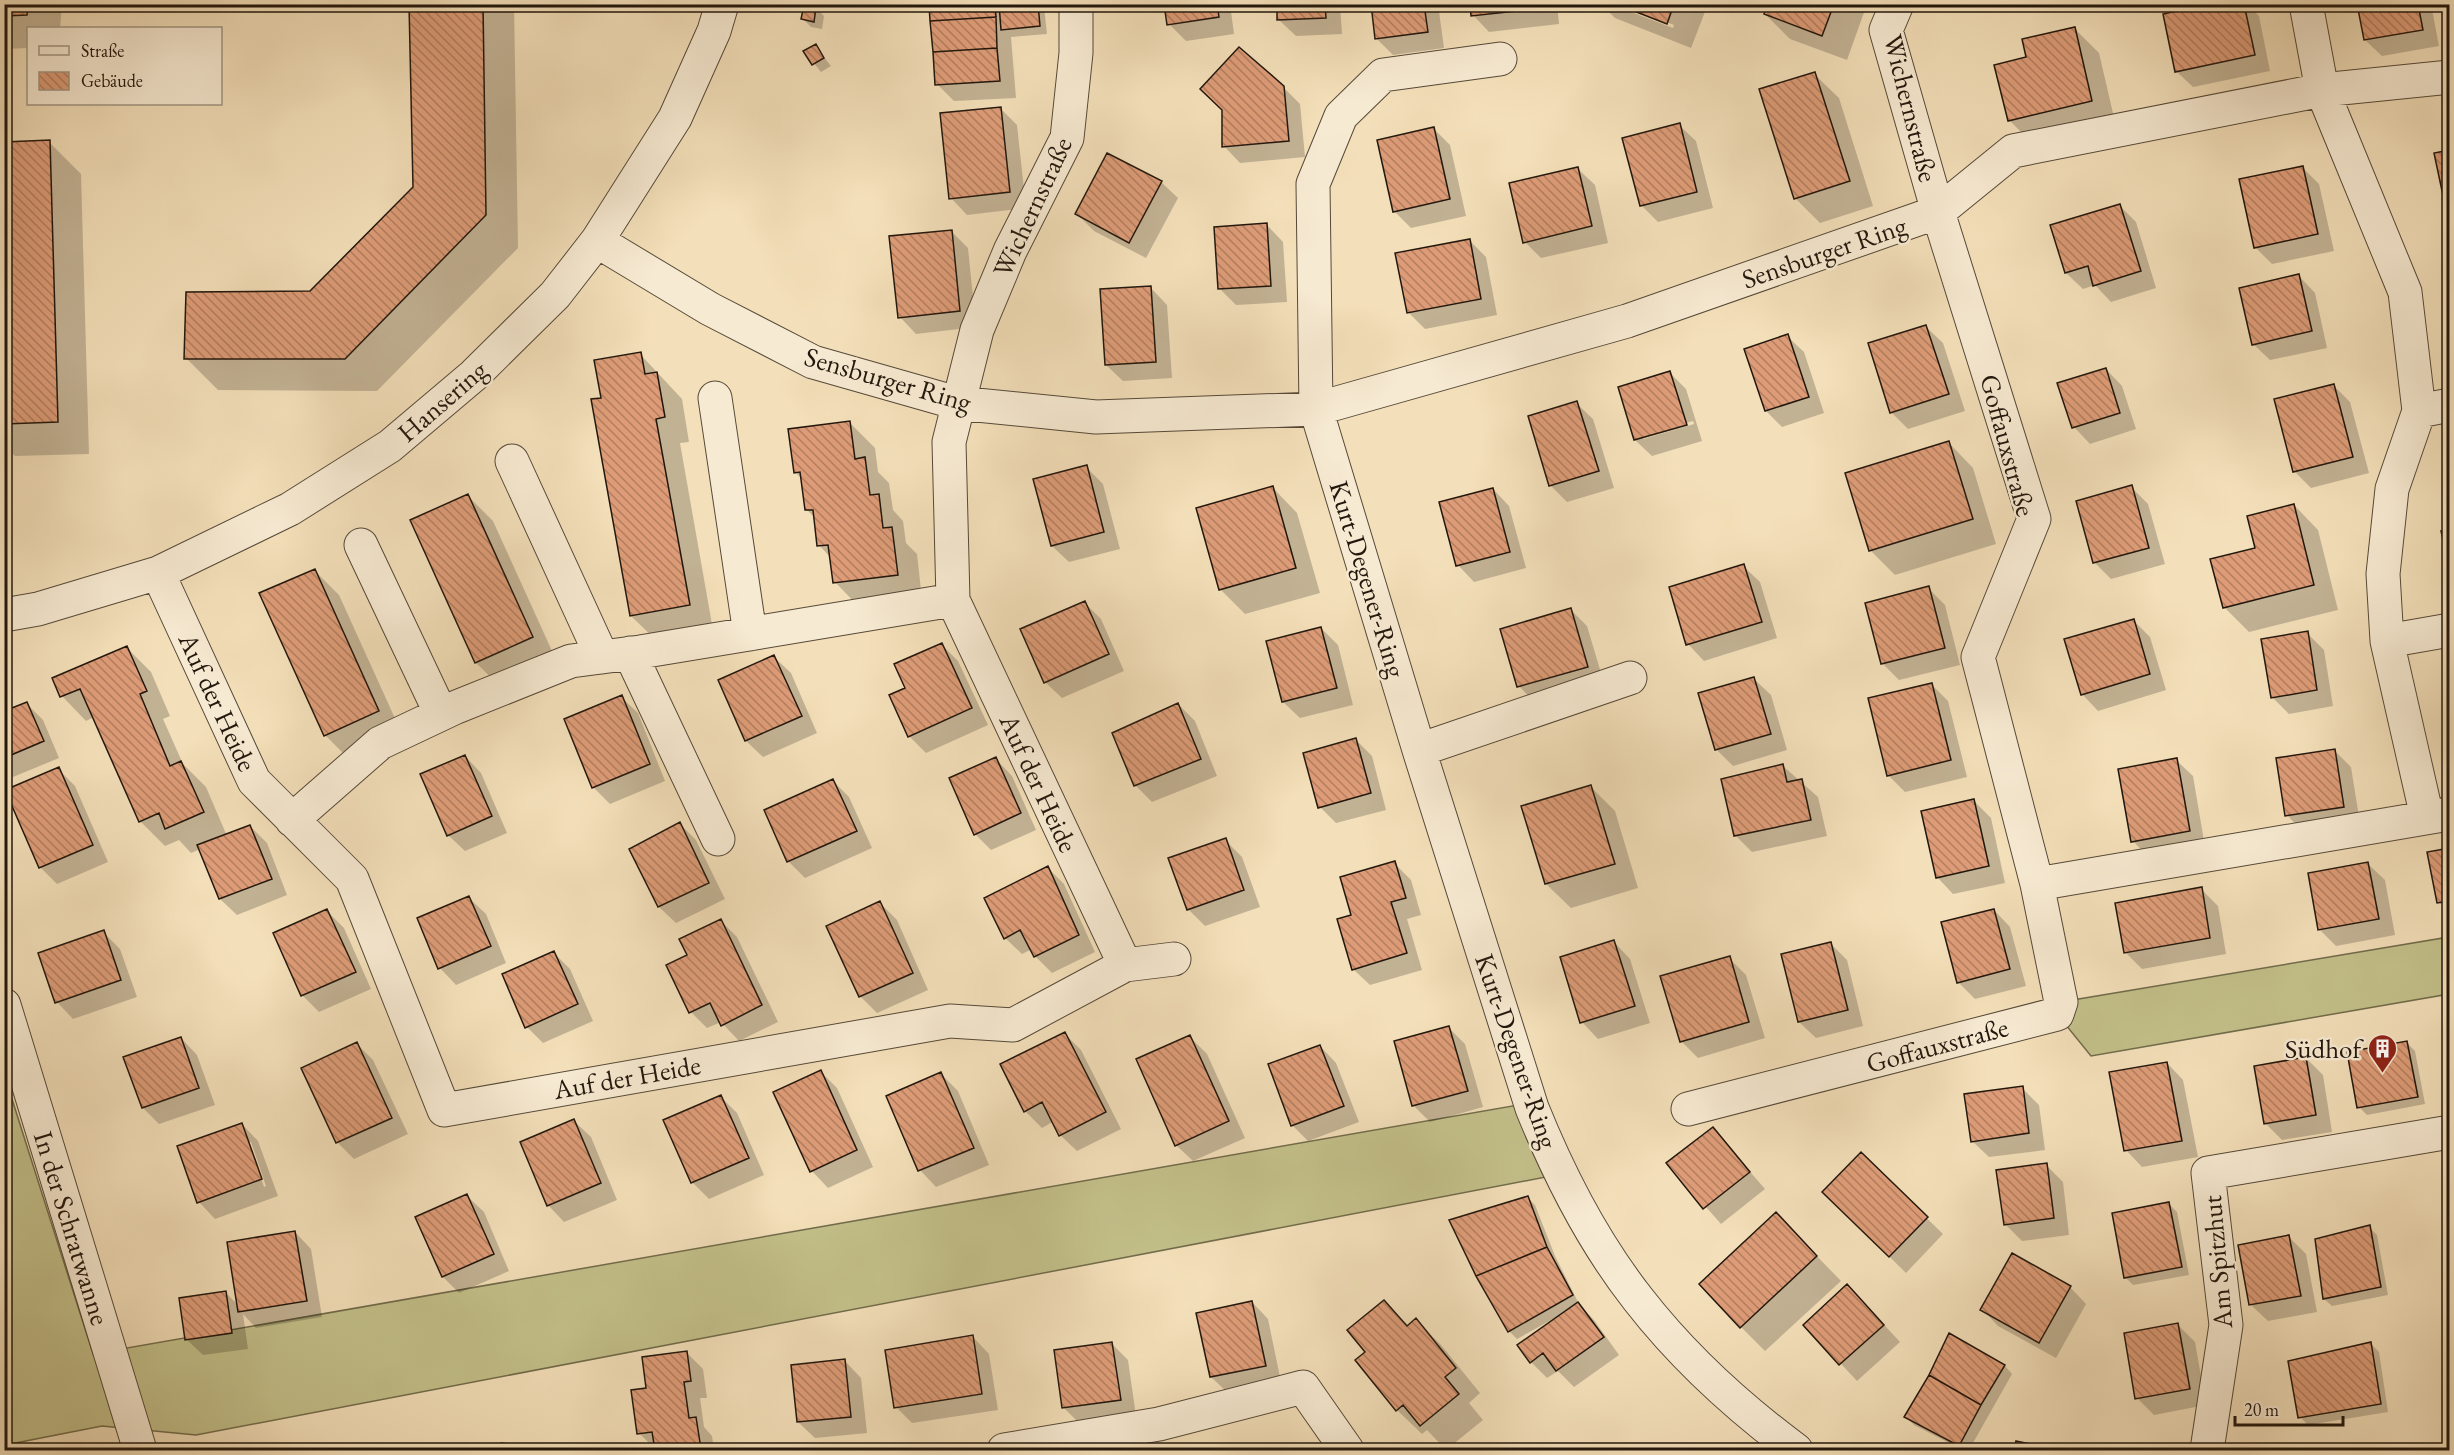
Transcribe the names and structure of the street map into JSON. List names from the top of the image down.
{
  "streets": {
    "street": [
      "Wichernstraße",
      "Sensburger Ring",
      "Hansering",
      "Goffauxstraße",
      "Kurt-Degener-Ring",
      "Auf der Heide",
      "In der Schratwanne",
      "Am Spitzhut"
    ]
  },
  "crossings": [
    ["Wichernstraße", "Sensburger Ring"],
    ["Wichernstraße", "Goffauxstraße"],
    ["Wichernstraße", "Auf der Heide"],
    ["Sensburger Ring", "Hansering"],
    ["Sensburger Ring", "Goffauxstraße"],
    ["Sensburger Ring", "Kurt-Degener-Ring"],
    ["Sensburger Ring", "Auf der Heide"],
    ["Hansering", "Auf der Heide"]
  ],
  "places": {
    "building": ["Südhof"]
  },
  "legend": ["Straße", "Gebäude"],
  "scale_bar": "20 m"
}
